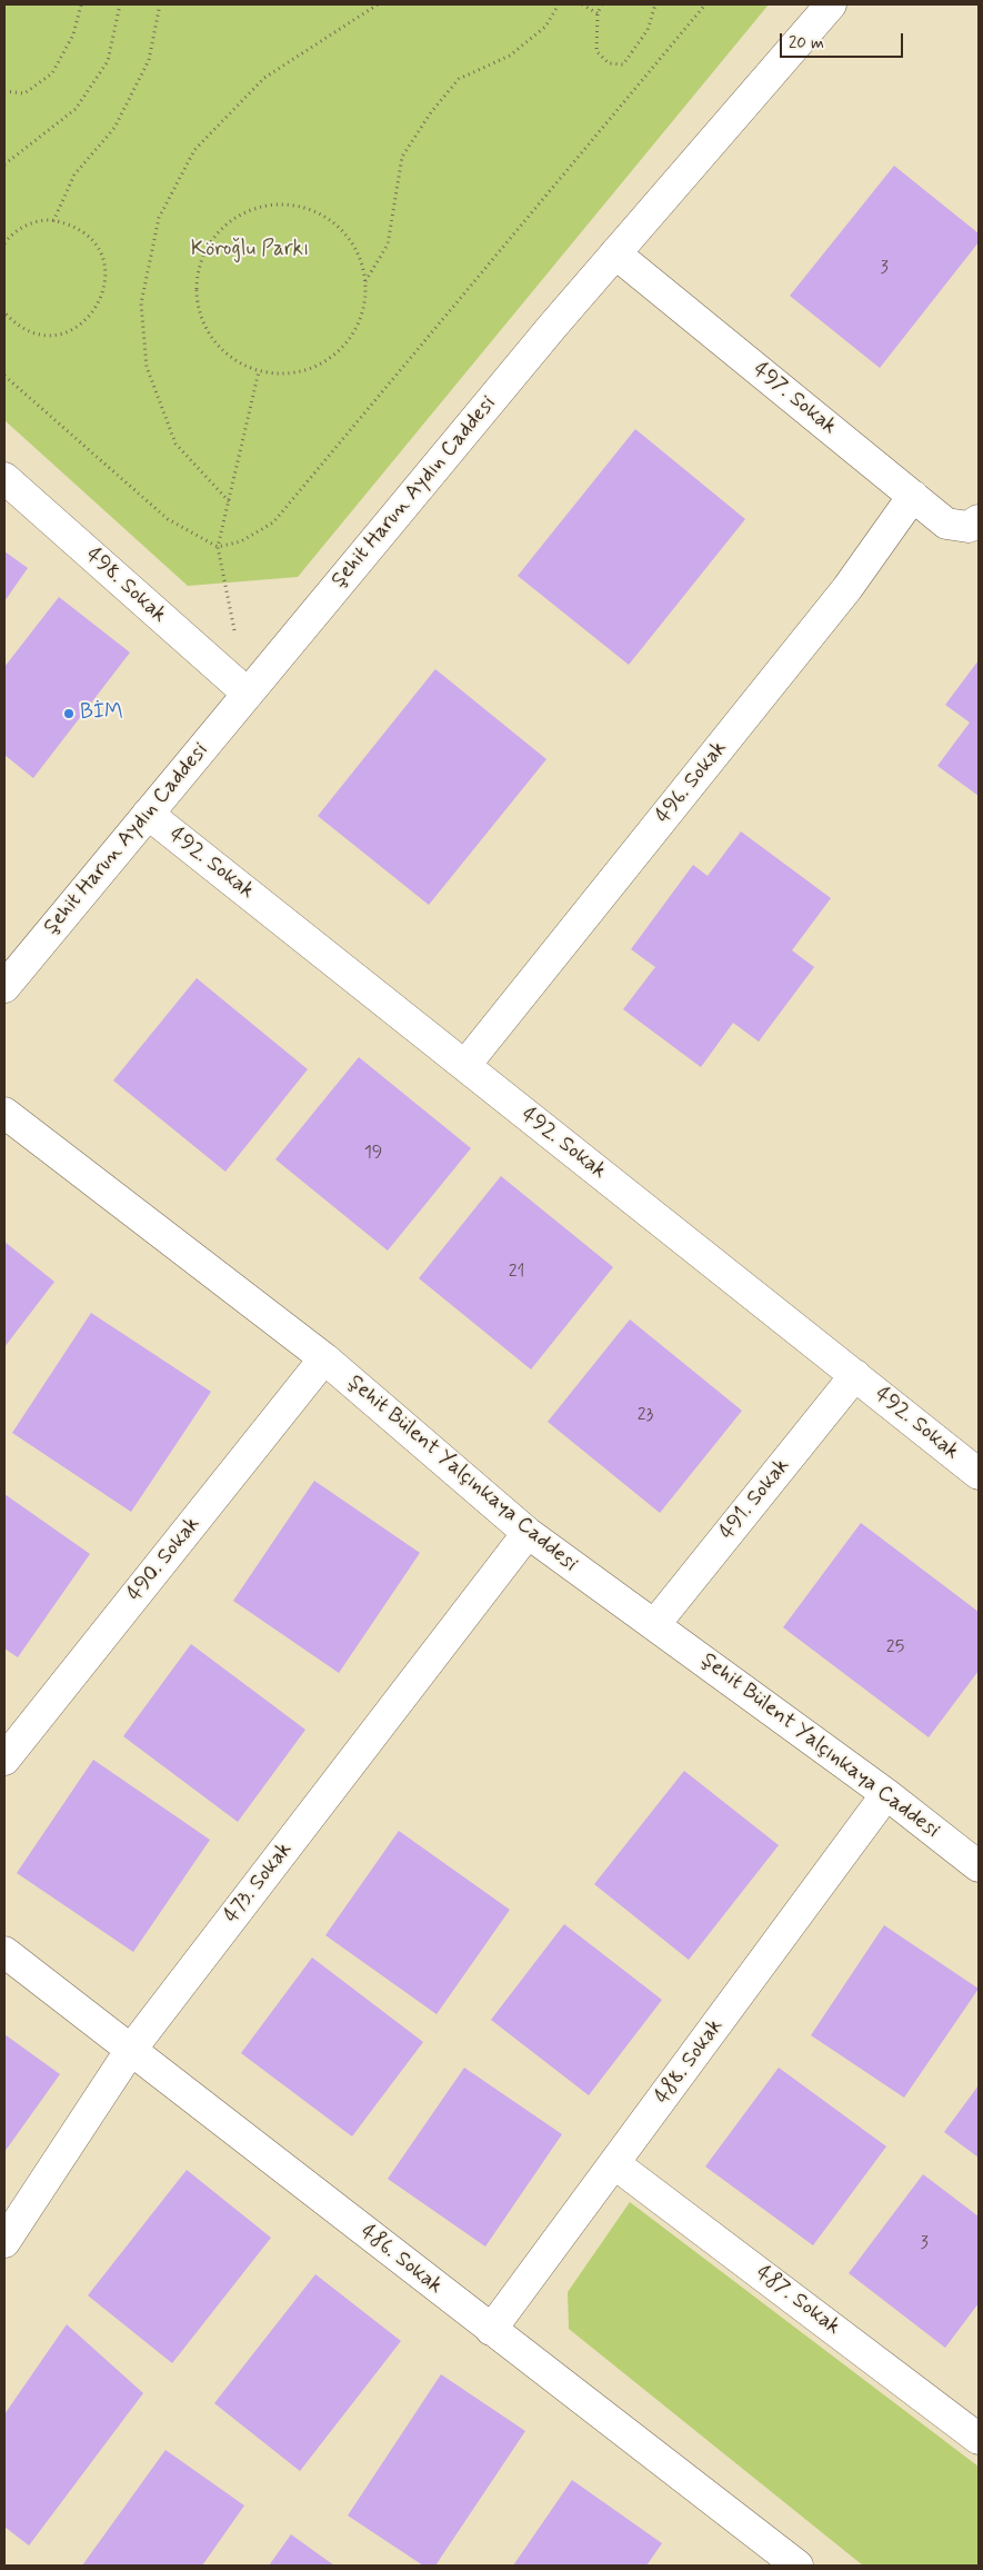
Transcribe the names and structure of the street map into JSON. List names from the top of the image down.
{
  "streets": {
    "street": [
      "497. Sokak",
      "Şehit Harun Aydın Caddesi",
      "498. Sokak",
      "496. Sokak",
      "492. Sokak",
      "Şehit Bülent Yalçınkaya Caddesi",
      "491. Sokak",
      "490. Sokak",
      "473. Sokak",
      "488. Sokak",
      "486. Sokak",
      "487. Sokak"
    ]
  },
  "crossings": [
    ["497. Sokak", "Şehit Harun Aydın Caddesi"],
    ["497. Sokak", "496. Sokak"],
    ["Şehit Harun Aydın Caddesi", "498. Sokak"],
    ["Şehit Harun Aydın Caddesi", "492. Sokak"],
    ["496. Sokak", "492. Sokak"],
    ["492. Sokak", "491. Sokak"],
    ["Şehit Bülent Yalçınkaya Caddesi", "491. Sokak"],
    ["Şehit Bülent Yalçınkaya Caddesi", "490. Sokak"],
    ["Şehit Bülent Yalçınkaya Caddesi", "473. Sokak"],
    ["Şehit Bülent Yalçınkaya Caddesi", "488. Sokak"],
    ["473. Sokak", "486. Sokak"],
    ["488. Sokak", "486. Sokak"],
    ["488. Sokak", "487. Sokak"]
  ],
  "parks": ["Köroğlu Parkı"],
  "places": ["BİM"],
  "house_numbers": [
    "3",
    "19",
    "21",
    "23",
    "25",
    "3"
  ],
  "scale_bar": "20 m"
}
